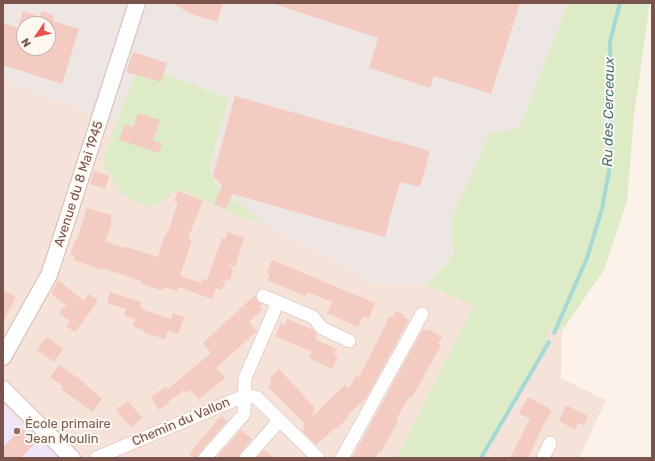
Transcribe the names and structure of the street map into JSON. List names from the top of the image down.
{
  "streets": {
    "street": ["Avenue du 8 Mai 1945", "Chemin du Vallon"]
  },
  "water": ["Ru des Cerceaux"],
  "places": ["École primaire Jean Moulin"],
  "north": "bottom left"
}
